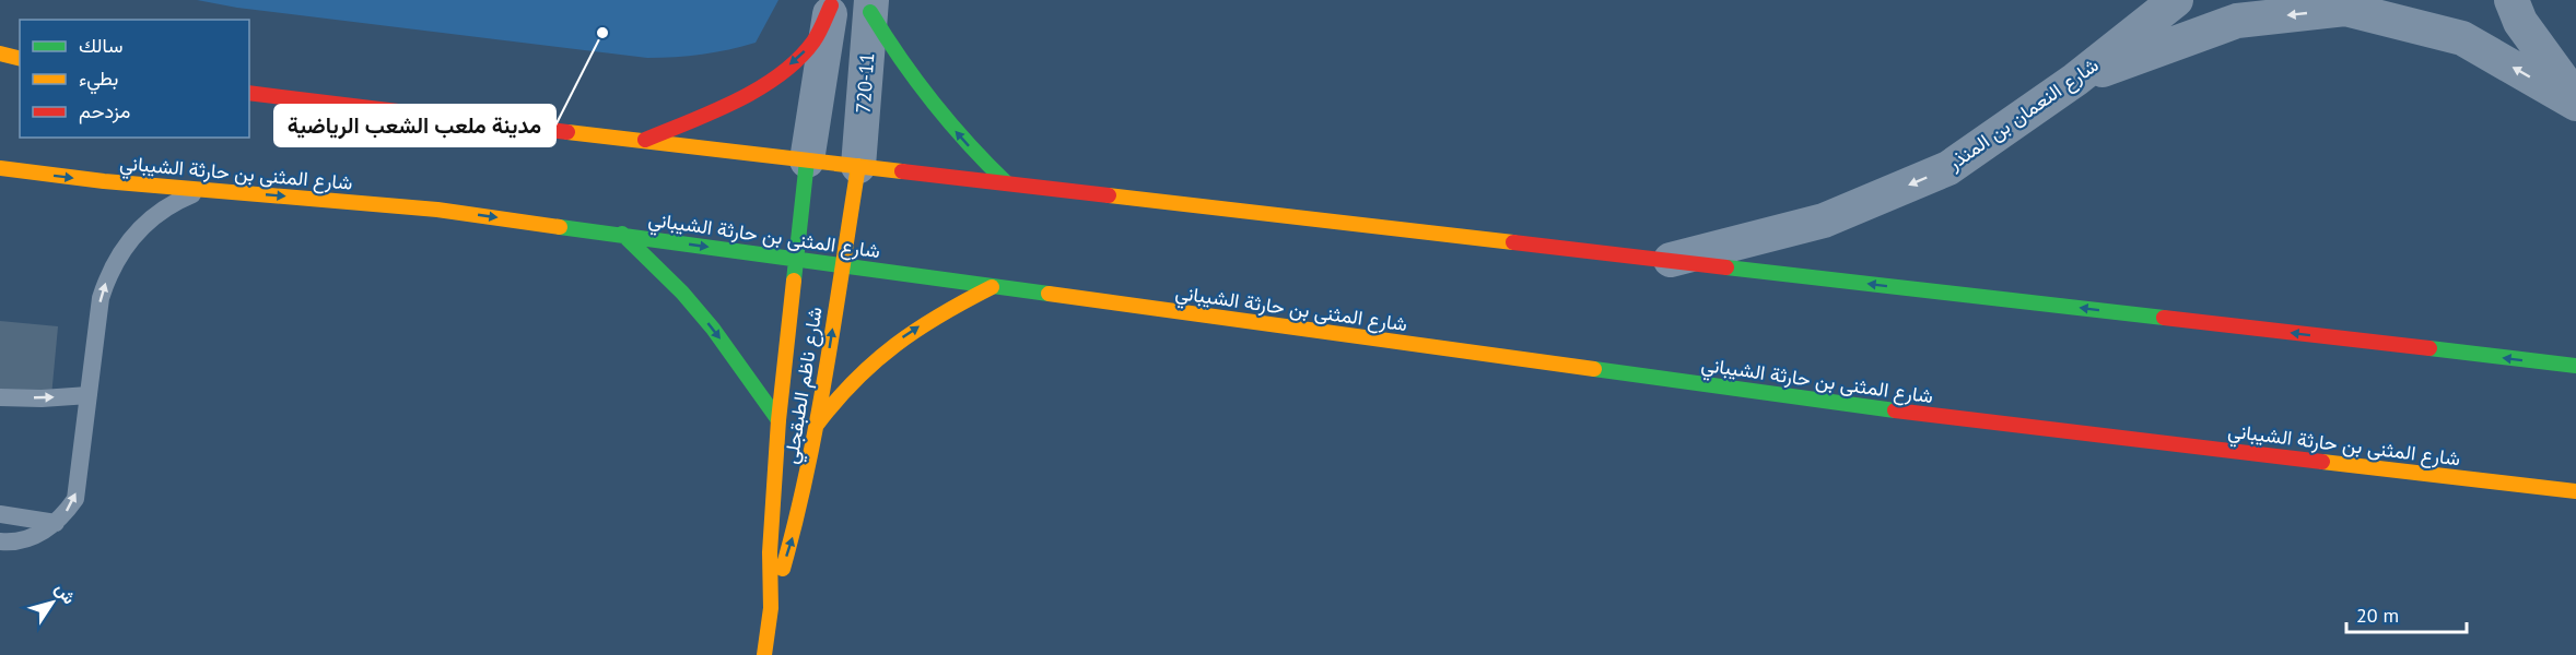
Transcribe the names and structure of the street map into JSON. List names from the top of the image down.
{
  "streets": {
    "main road": ["شارع المثنى بن حارثة الشيباني", "شارع ناظم الطبقجلي"],
    "street": ["720-11", "شارع النعمان بن المنذر"]
  },
  "crossings": [
    ["720-11", "شارع ناظم الطبقجلي"],
    ["شارع المثنى بن حارثة الشيباني", "شارع ناظم الطبقجلي"]
  ],
  "one_way": ["شارع النعمان بن المنذر"],
  "places": ["مدينة ملعب الشعب الرياضية"],
  "legend": ["سالك", "بطيء", "مزدحم"],
  "scale_bar": "20 m",
  "north": "top right"
}
